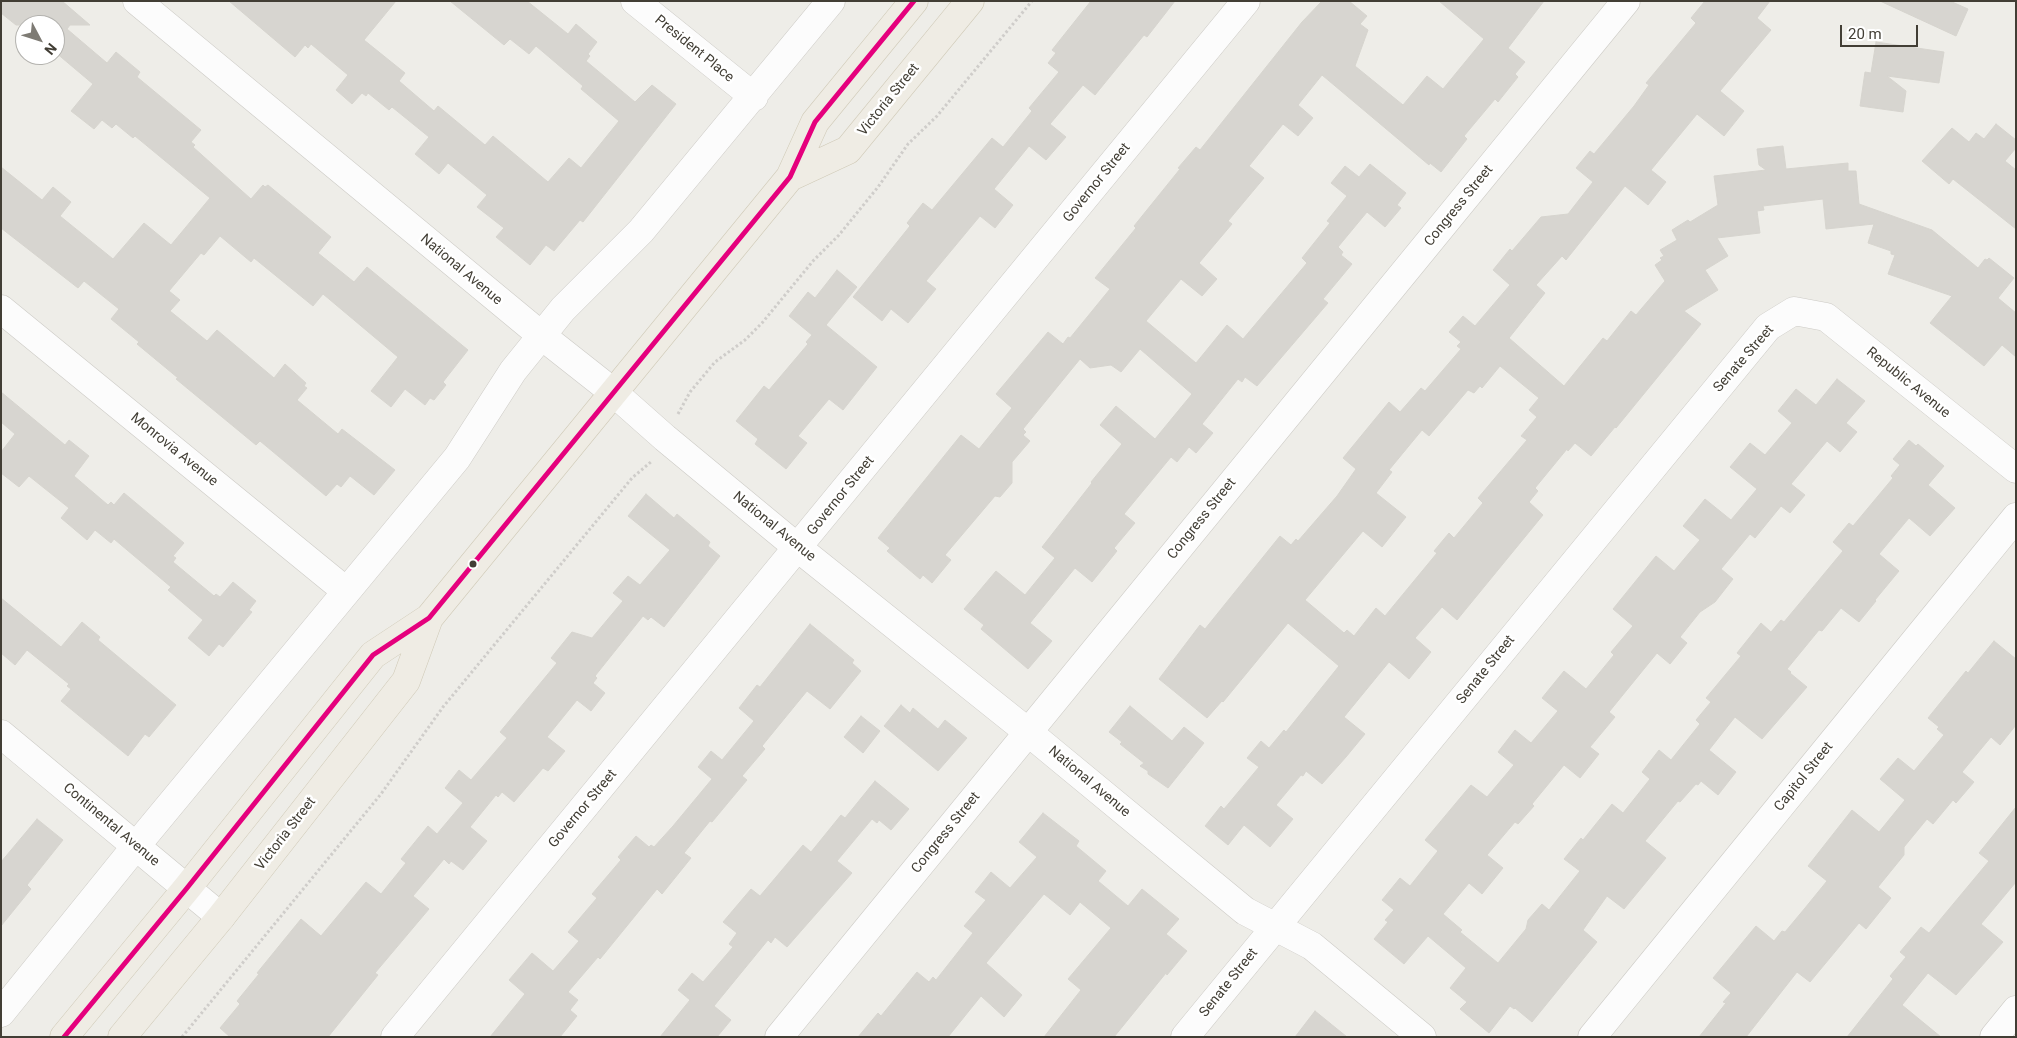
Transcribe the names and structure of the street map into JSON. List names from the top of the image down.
{
  "streets": {
    "main road": ["Victoria Street"],
    "street": [
      "President Place",
      "Governor Street",
      "Congress Street",
      "National Avenue",
      "Senate Street",
      "Republic Avenue",
      "Monrovia Avenue",
      "Capitol Street",
      "Continental Avenue"
    ]
  },
  "crossings": [
    ["Victoria Street", "National Avenue"],
    ["Victoria Street", "Continental Avenue"],
    ["Governor Street", "National Avenue"],
    ["Congress Street", "National Avenue"],
    ["National Avenue", "Senate Street"],
    ["Senate Street", "Republic Avenue"]
  ],
  "scale_bar": "20 m",
  "north": "bottom right"
}
